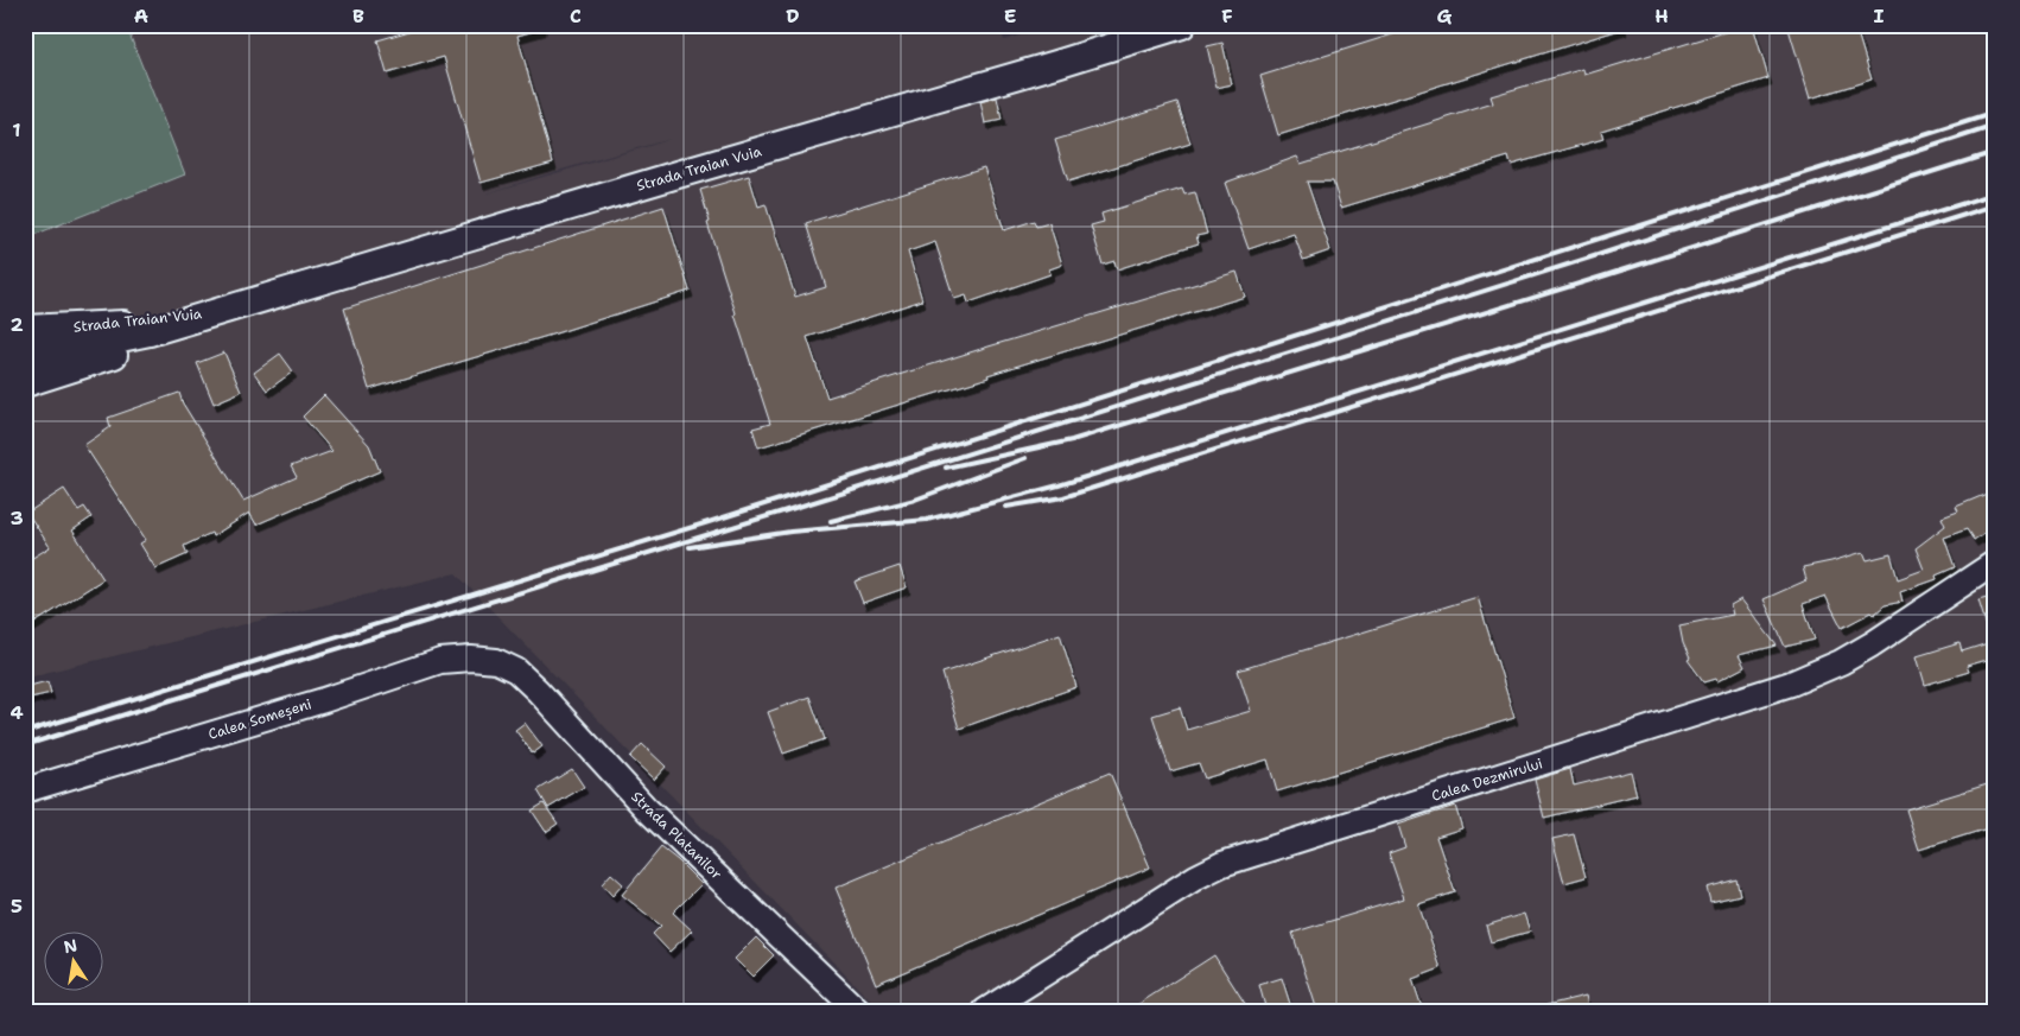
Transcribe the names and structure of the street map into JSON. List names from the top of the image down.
{
  "streets": {
    "main road": [
      "Strada Traian Vuia",
      "Calea Someșeni",
      "Calea Dezmirului",
      "Strada Platanilor"
    ]
  },
  "crossings": [
    ["Calea Someșeni", "Strada Platanilor"]
  ],
  "north": "top",
  "grid": {
    "columns": [
      "A",
      "B",
      "C",
      "D",
      "E",
      "F",
      "G",
      "H",
      "I"
    ],
    "rows": [
      "1",
      "2",
      "3",
      "4",
      "5"
    ]
  }
}
